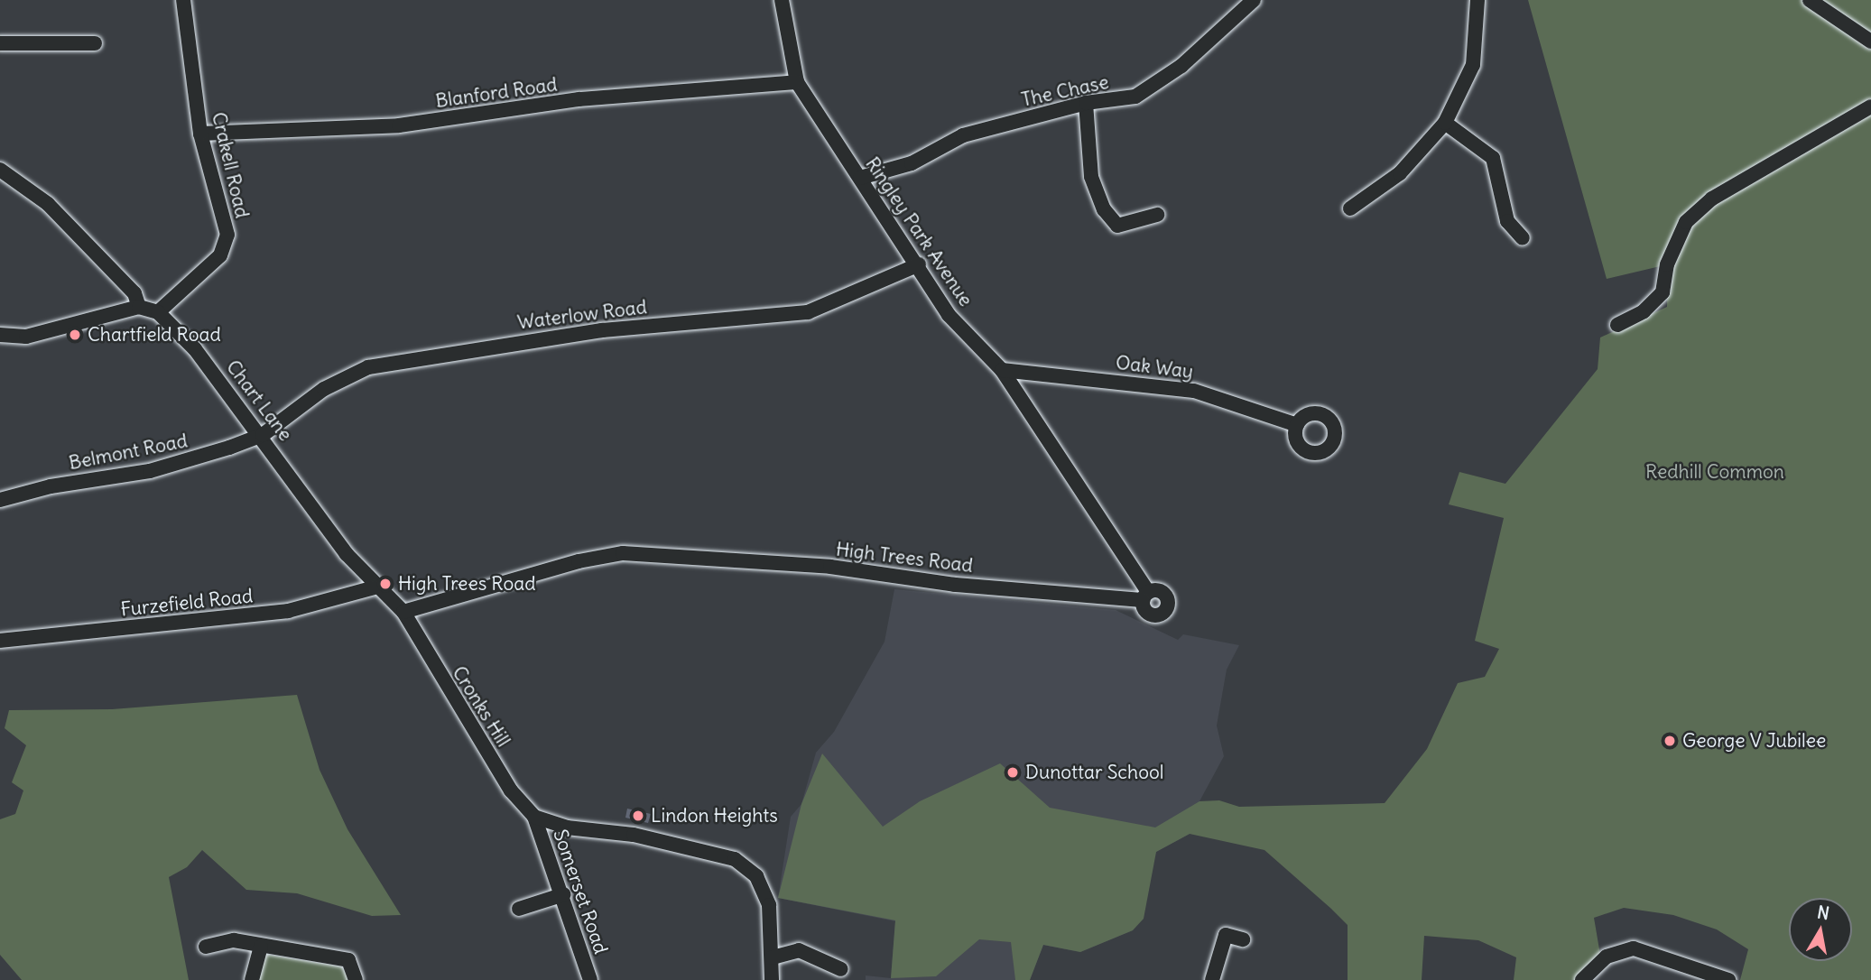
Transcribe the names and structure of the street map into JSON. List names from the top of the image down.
{
  "streets": {
    "street": [
      "The Chase",
      "Blanford Road",
      "Crakell Road",
      "Ringley Park Avenue",
      "Waterlow Road",
      "Oak Way",
      "Chart Lane",
      "Belmont Road",
      "High Trees Road",
      "Furzefield Road",
      "Cronks Hill",
      "Somerset Road"
    ]
  },
  "crossings": [
    ["The Chase", "Ringley Park Avenue"],
    ["Blanford Road", "Crakell Road"],
    ["Blanford Road", "Ringley Park Avenue"],
    ["Crakell Road", "Chart Lane"],
    ["Ringley Park Avenue", "Waterlow Road"],
    ["Ringley Park Avenue", "Oak Way"],
    ["Ringley Park Avenue", "High Trees Road"],
    ["Waterlow Road", "Chart Lane"],
    ["Waterlow Road", "Belmont Road"],
    ["Chart Lane", "Belmont Road"],
    ["Chart Lane", "High Trees Road"],
    ["Chart Lane", "Furzefield Road"],
    ["Chart Lane", "Cronks Hill"],
    ["High Trees Road", "Cronks Hill"],
    ["Cronks Hill", "Somerset Road"]
  ],
  "parks": ["Redhill Common"],
  "places": [
    "Chartfield Road",
    "High Trees Road",
    "George V Jubilee",
    "Dunottar School",
    "Lindon Heights"
  ],
  "north": "top"
}
